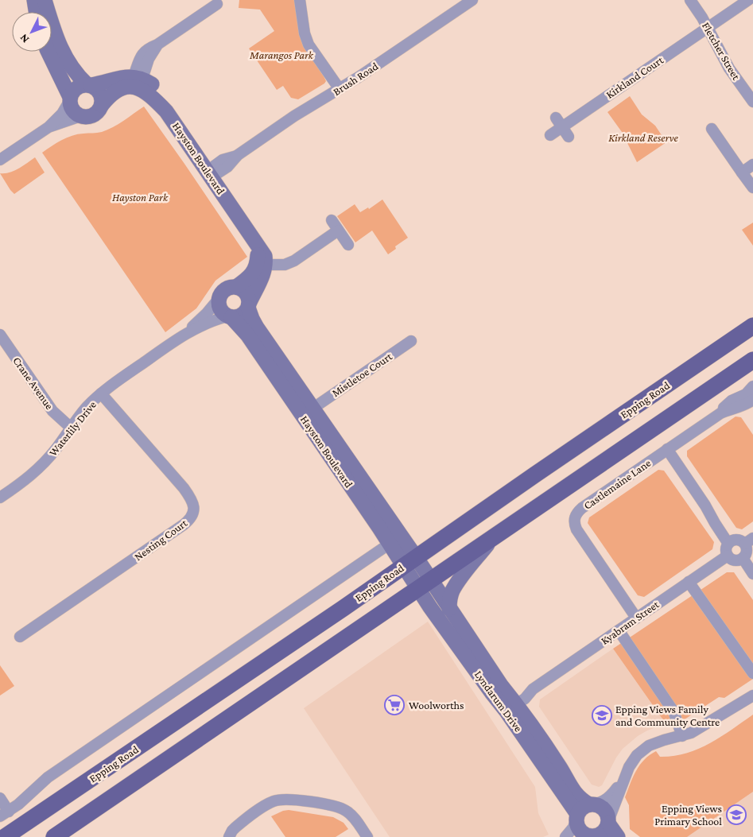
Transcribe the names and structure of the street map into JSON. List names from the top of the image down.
{
  "streets": {
    "main road": ["Epping Road"],
    "street": [
      "Fletcher Street",
      "Kirkland Court",
      "Brush Road",
      "Hayston Boulevard",
      "Mistletoe Court",
      "Crane Avenue",
      "Waterlily Drive",
      "Castlemaine Lane",
      "Nesting Court",
      "Kyabram Street",
      "Lyndarum Drive"
    ]
  },
  "crossings": [
    ["Fletcher Street", "Kirkland Court"],
    ["Brush Road", "Hayston Boulevard"],
    ["Hayston Boulevard", "Mistletoe Court"],
    ["Hayston Boulevard", "Epping Road"],
    ["Hayston Boulevard", "Waterlily Drive"],
    ["Hayston Boulevard", "Lyndarum Drive"],
    ["Crane Avenue", "Waterlily Drive"],
    ["Waterlily Drive", "Nesting Court"],
    ["Castlemaine Lane", "Kyabram Street"],
    ["Kyabram Street", "Lyndarum Drive"]
  ],
  "parks": ["Marangos Park", "Kirkland Reserve", "Hayston Park"],
  "places": {
    "supermarket": ["Woolworths"],
    "school or university": ["Epping Views Family and Community Centre", "Epping Views Primary School"]
  },
  "north": "bottom left"
}
